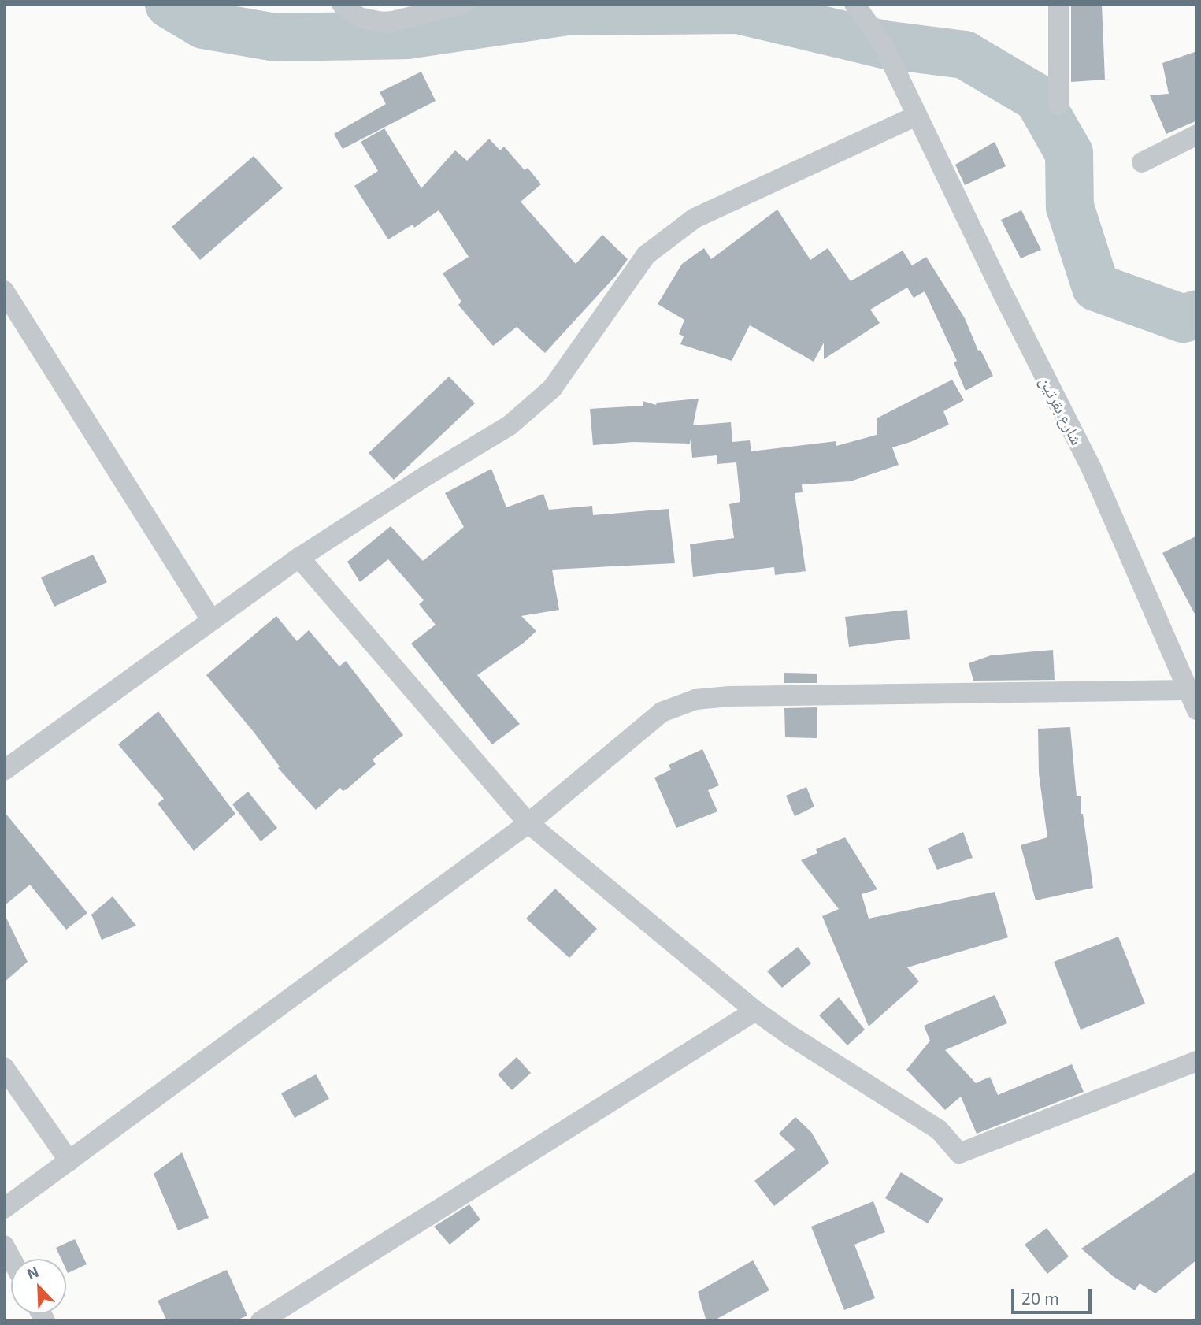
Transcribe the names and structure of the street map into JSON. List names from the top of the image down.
{
  "streets": {
    "street": ["شارع بقرتين"]
  },
  "scale_bar": "20 m",
  "north": "top left"
}
